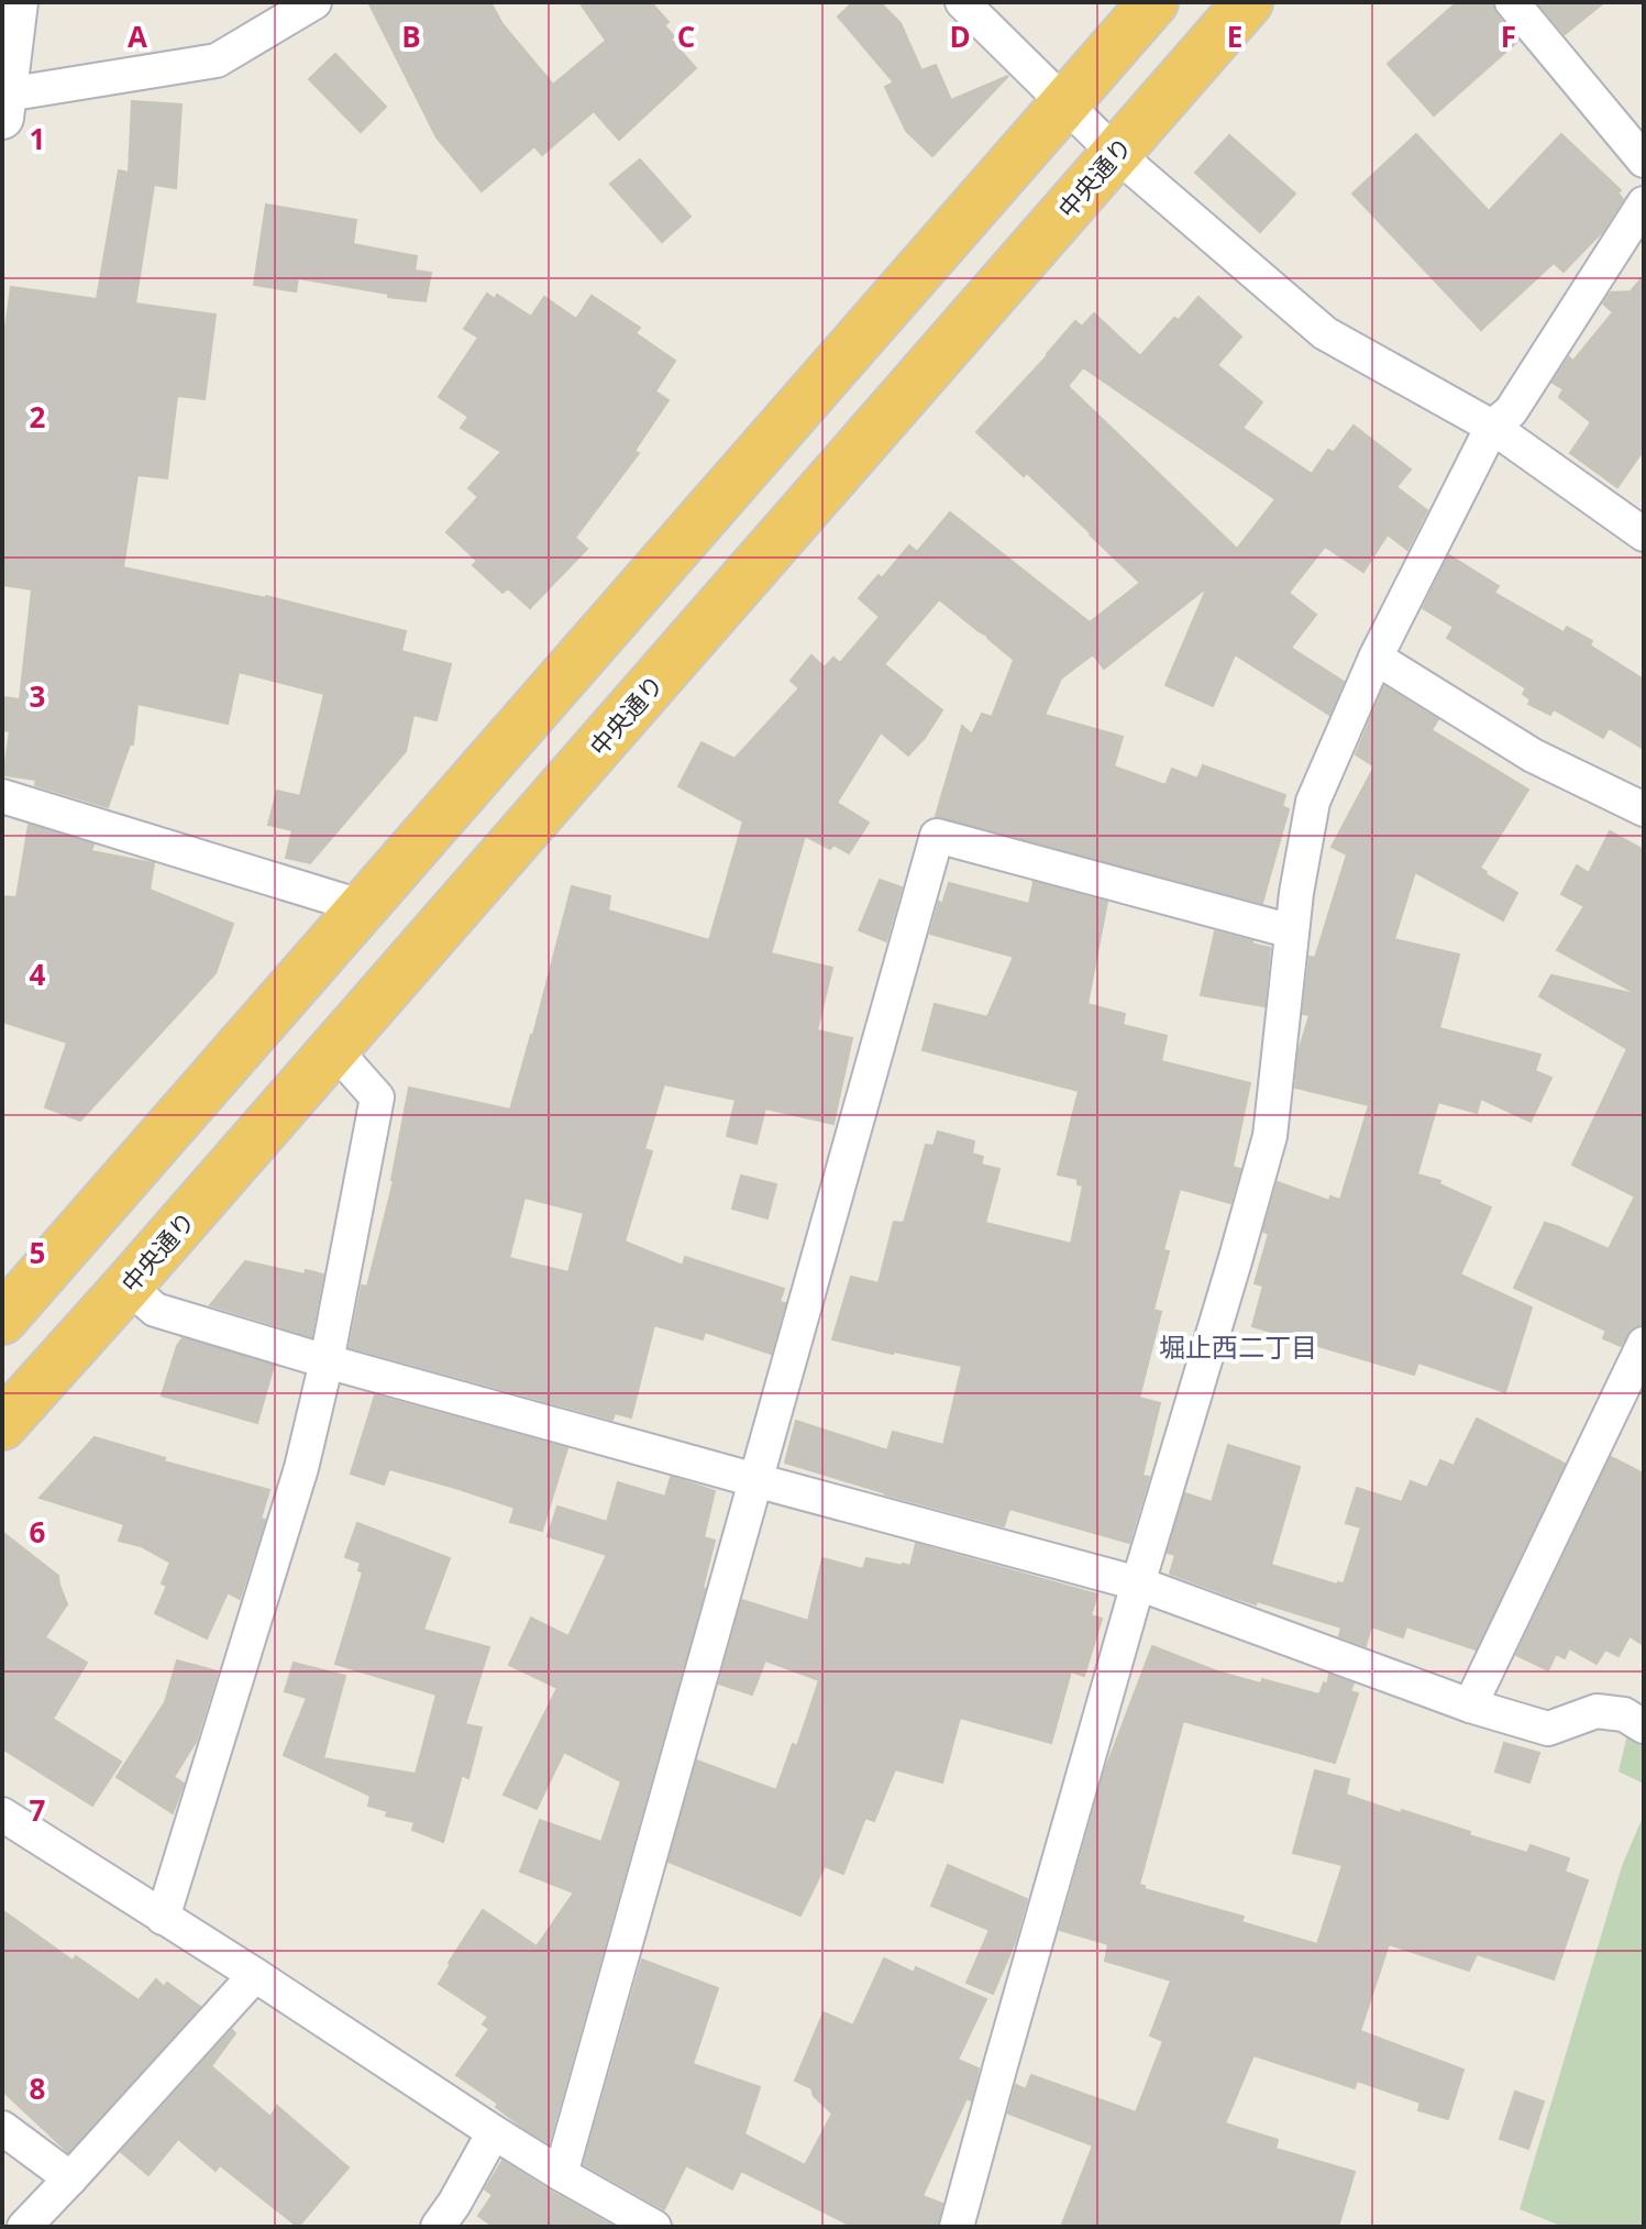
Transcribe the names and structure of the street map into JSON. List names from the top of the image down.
{
  "streets": {
    "highway": ["中央通り"]
  },
  "districts": ["堀止西二丁目"],
  "grid": {
    "columns": [
      "A",
      "B",
      "C",
      "D",
      "E",
      "F"
    ],
    "rows": [
      "1",
      "2",
      "3",
      "4",
      "5",
      "6",
      "7",
      "8"
    ]
  }
}
